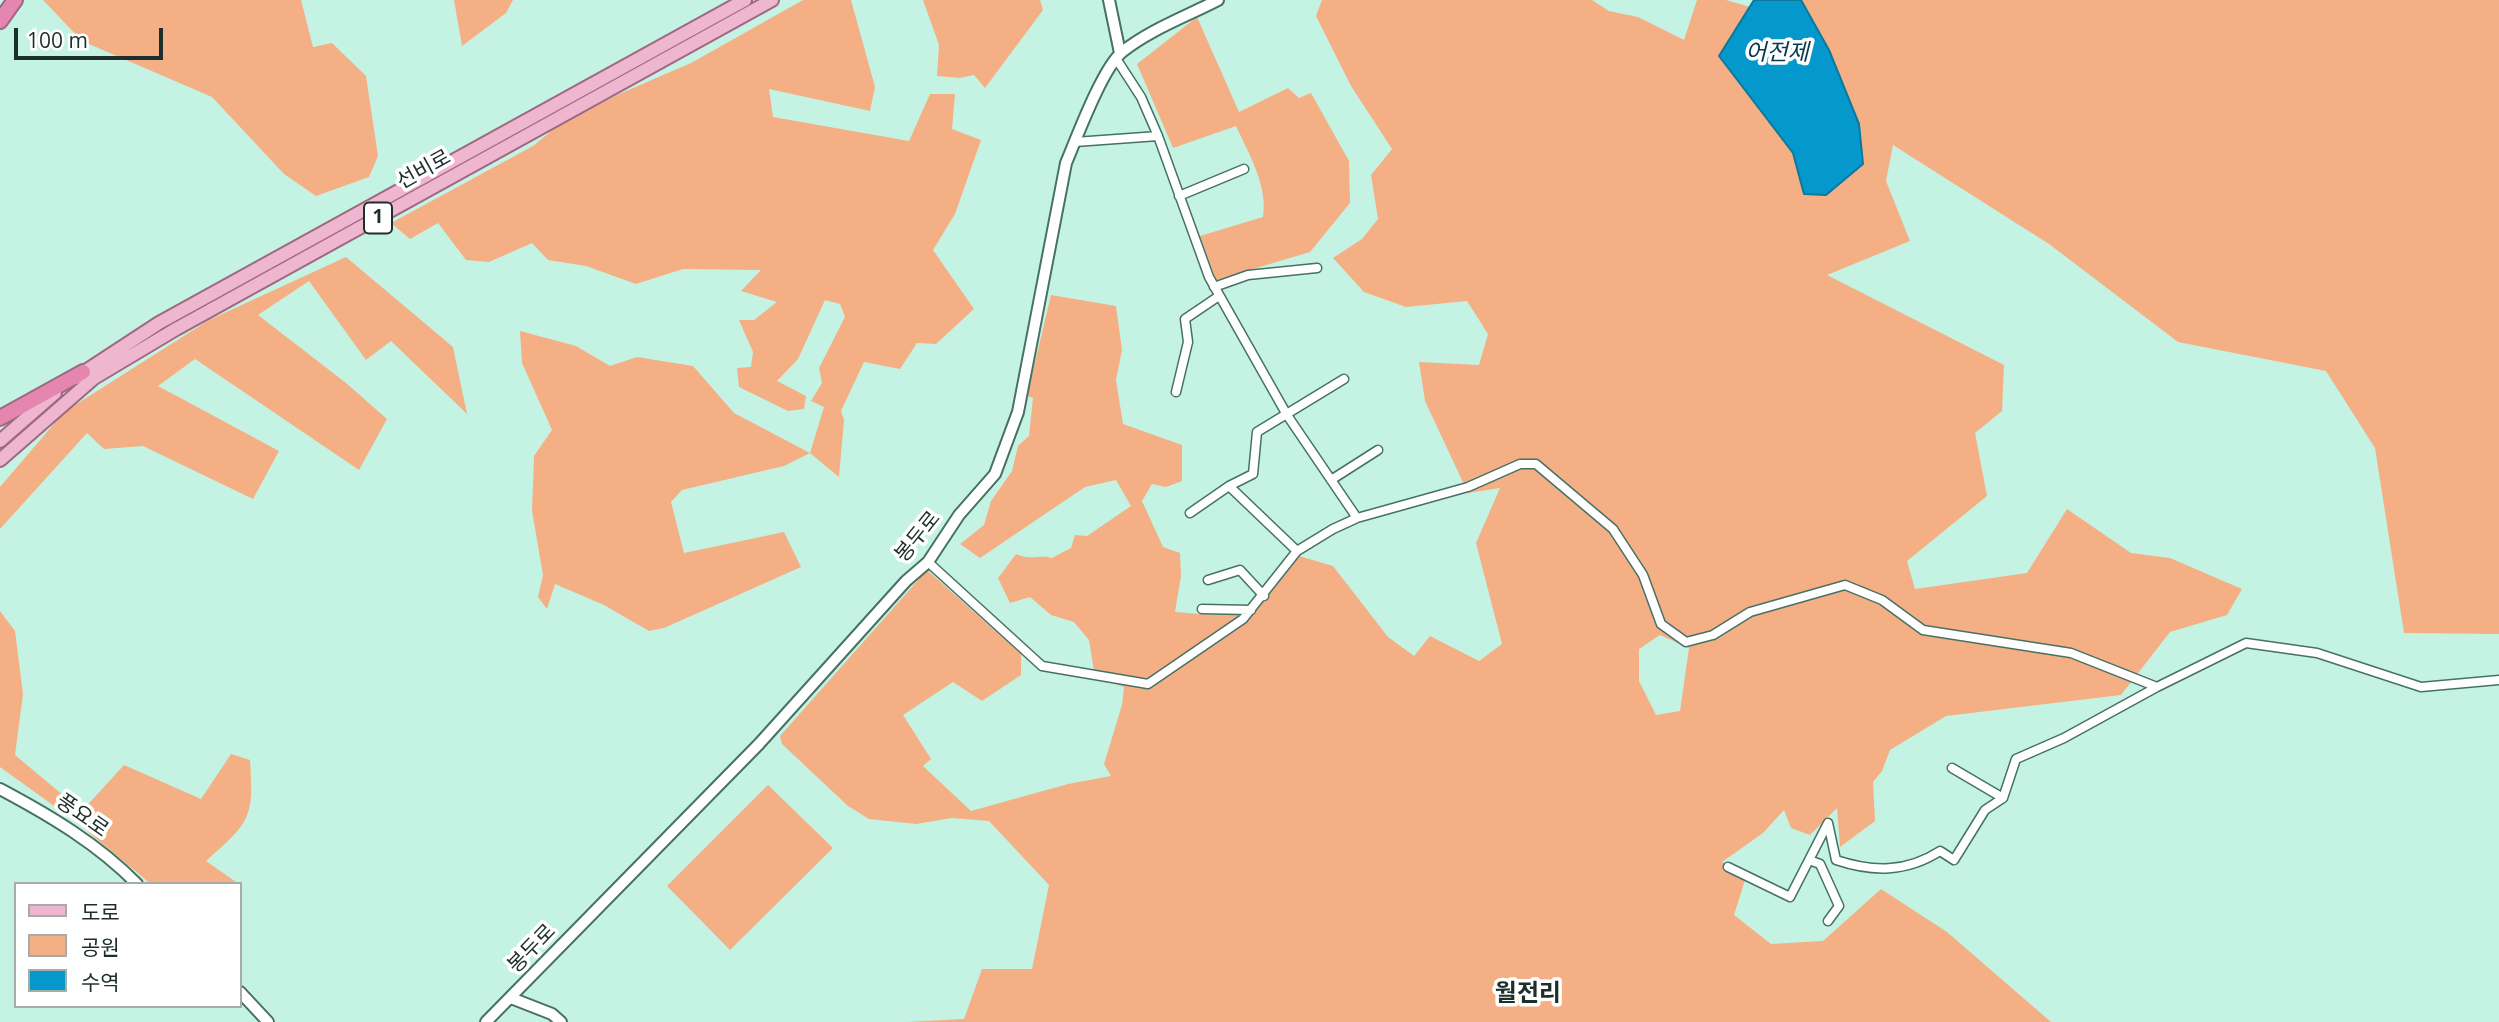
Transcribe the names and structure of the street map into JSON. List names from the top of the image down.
{
  "streets": {
    "main road": [
      "선비로",
      "1",
      "봉두로",
      "풍요로"
    ]
  },
  "districts": ["월전리"],
  "water": ["어전제"],
  "legend": ["도로", "공원", "수역"],
  "scale_bar": "100 m"
}
